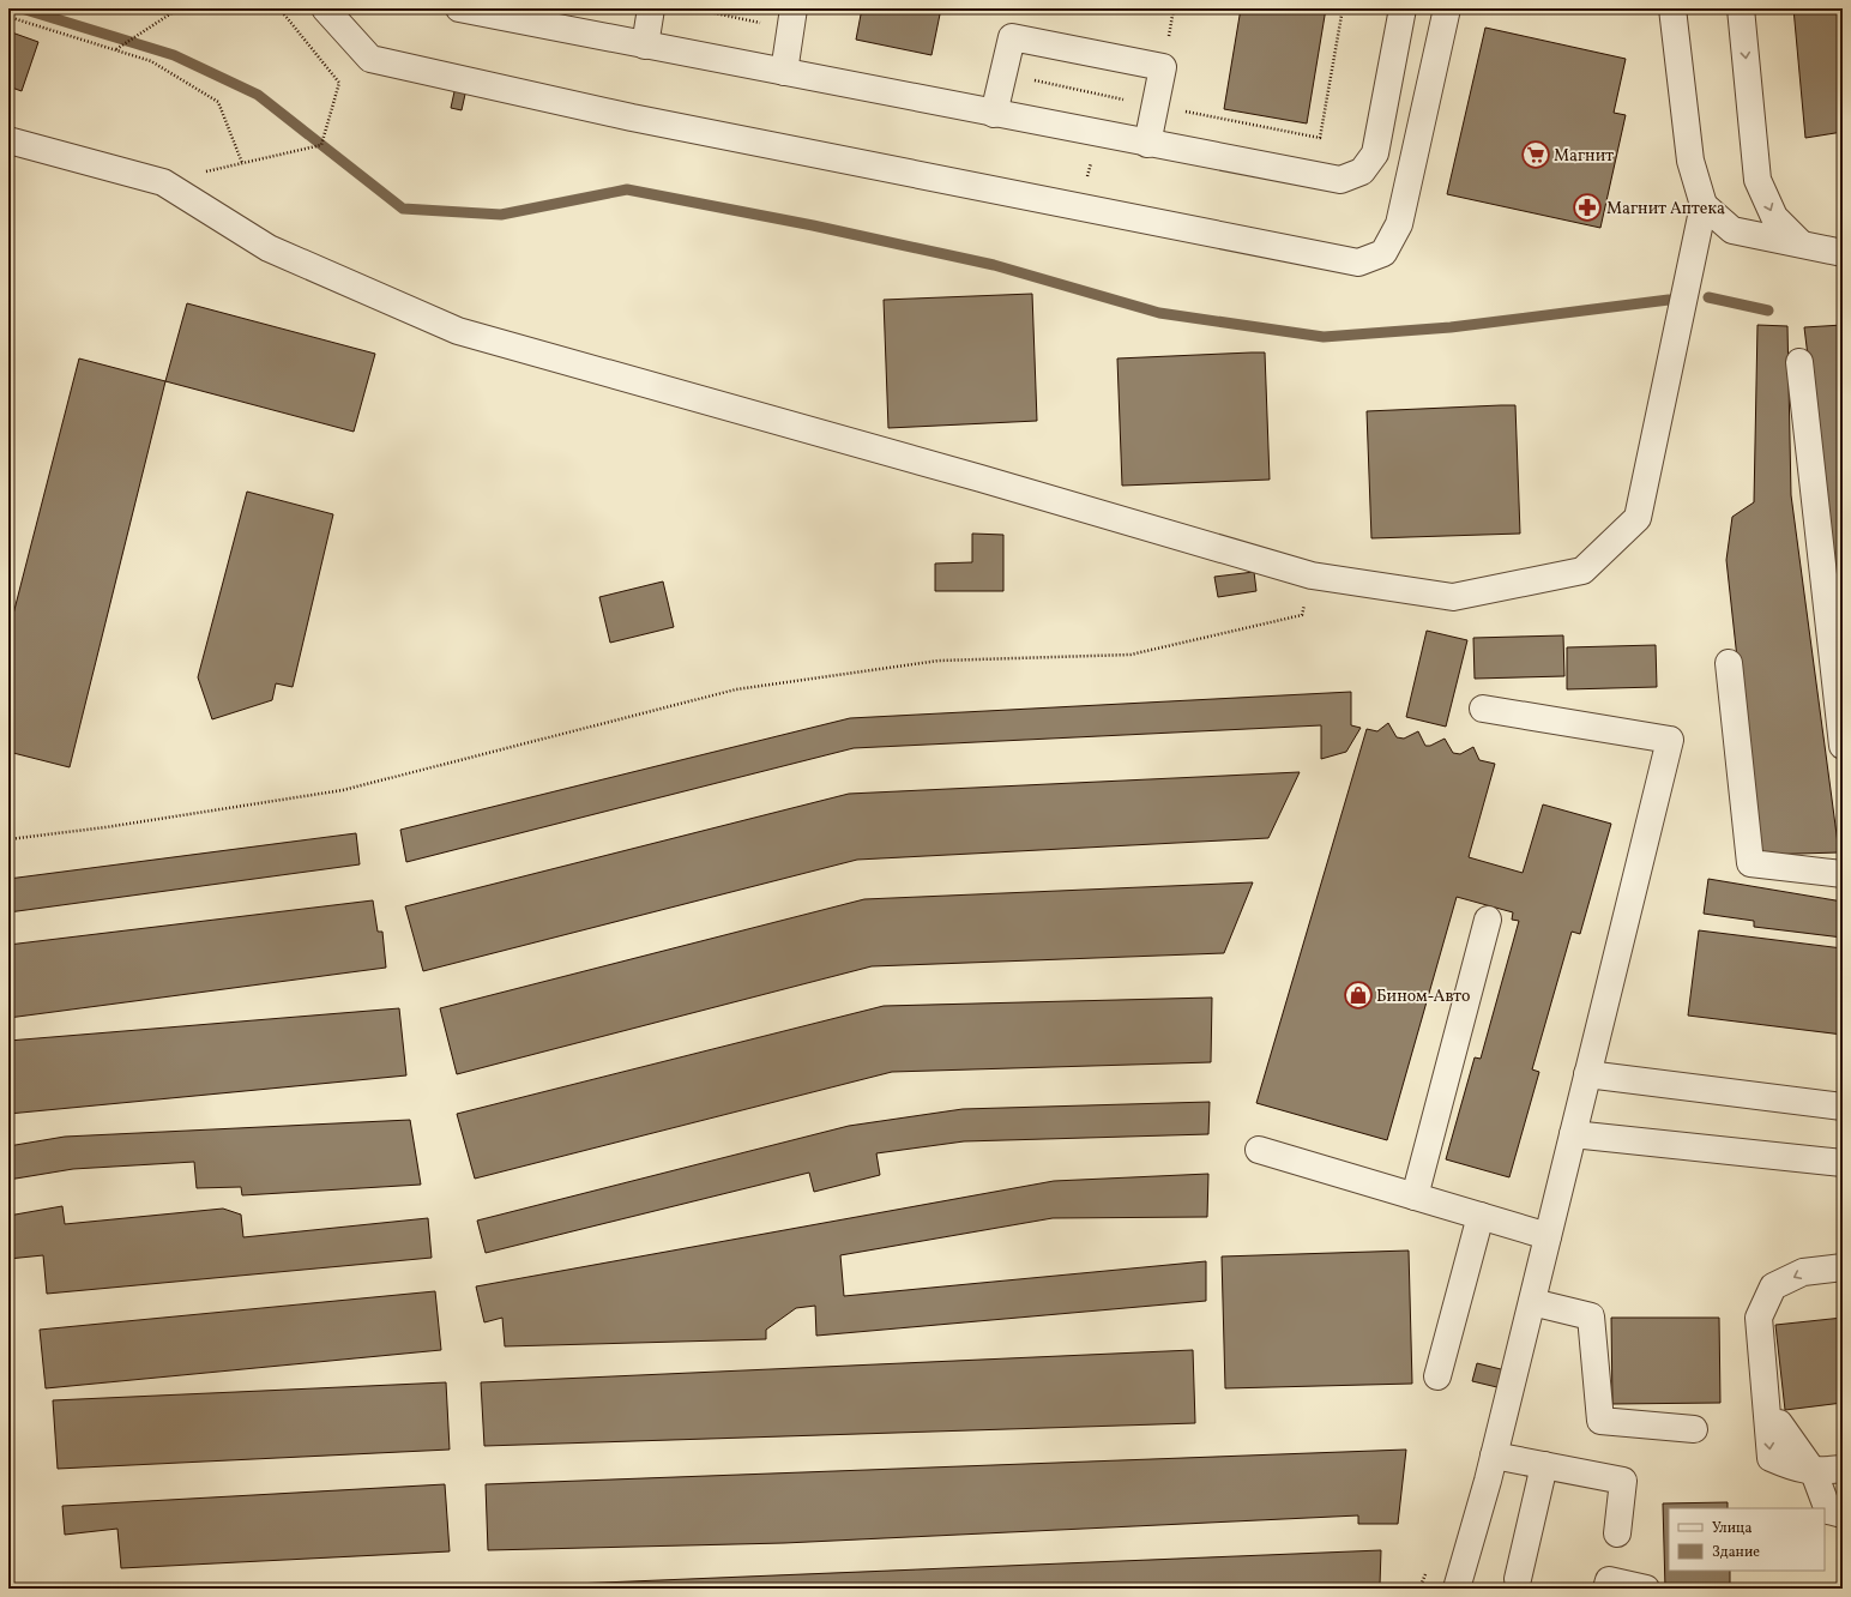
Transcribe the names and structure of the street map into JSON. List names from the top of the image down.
{
  "places": {
    "supermarket": ["Магнит"],
    "pharmacy": ["Магнит Аптека"],
    "shop": ["Бином-Авто"]
  },
  "legend": ["Улица", "Здание"]
}
